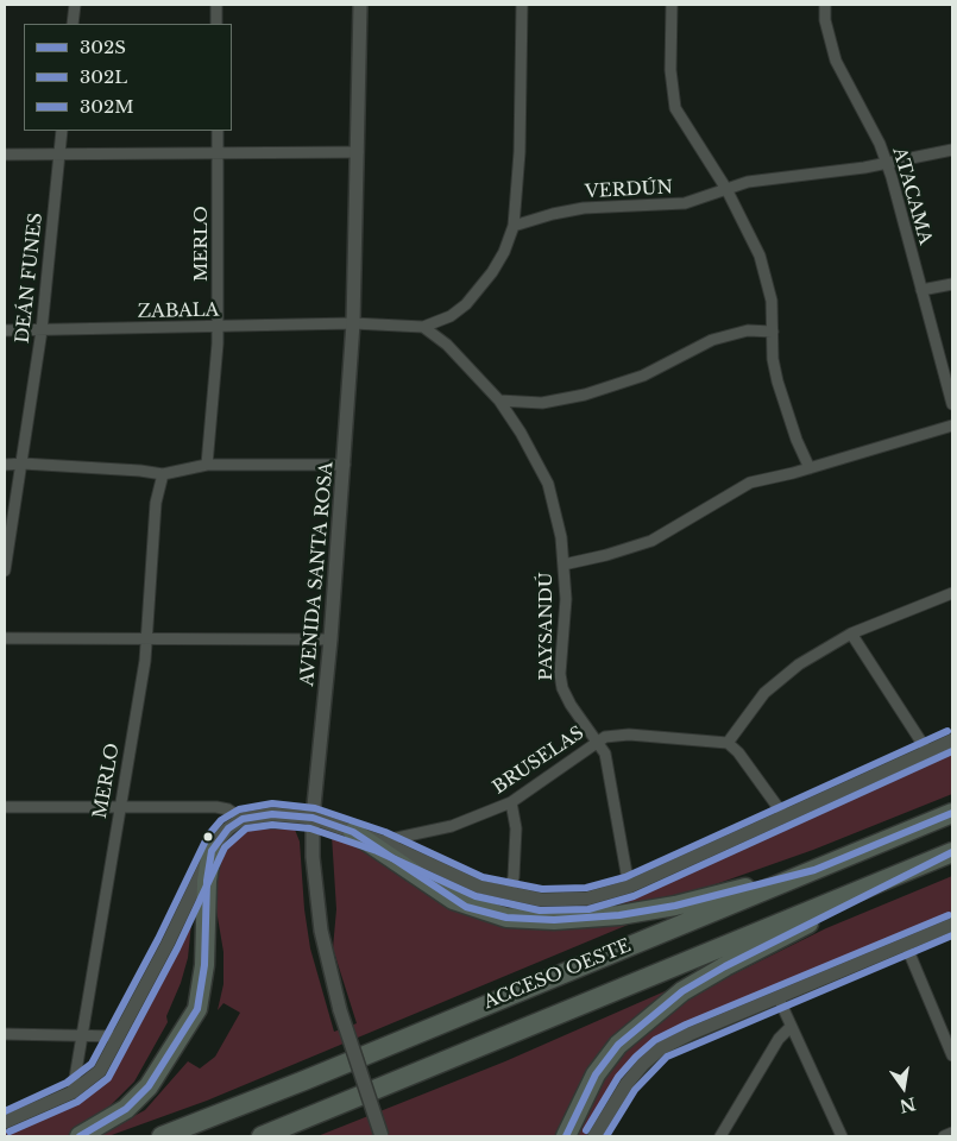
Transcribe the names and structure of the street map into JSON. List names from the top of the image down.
{
  "streets": {
    "highway": ["ACCESO OESTE"],
    "street": [
      "VERDÚN",
      "ATACAMA",
      "MERLO",
      "DEÁN FUNES",
      "ZABALA",
      "AVENIDA SANTA ROSA",
      "PAYSANDÚ",
      "BRUSELAS"
    ]
  },
  "crossings": [
    ["VERDÚN", "ATACAMA"],
    ["MERLO", "ZABALA"],
    ["DEÁN FUNES", "ZABALA"],
    ["ZABALA", "AVENIDA SANTA ROSA"],
    ["PAYSANDÚ", "BRUSELAS"]
  ],
  "lines": ["transit line 302M", "transit line 302L", "transit line 302S"],
  "legend": ["302S", "302L", "302M"],
  "north": "bottom"
}
